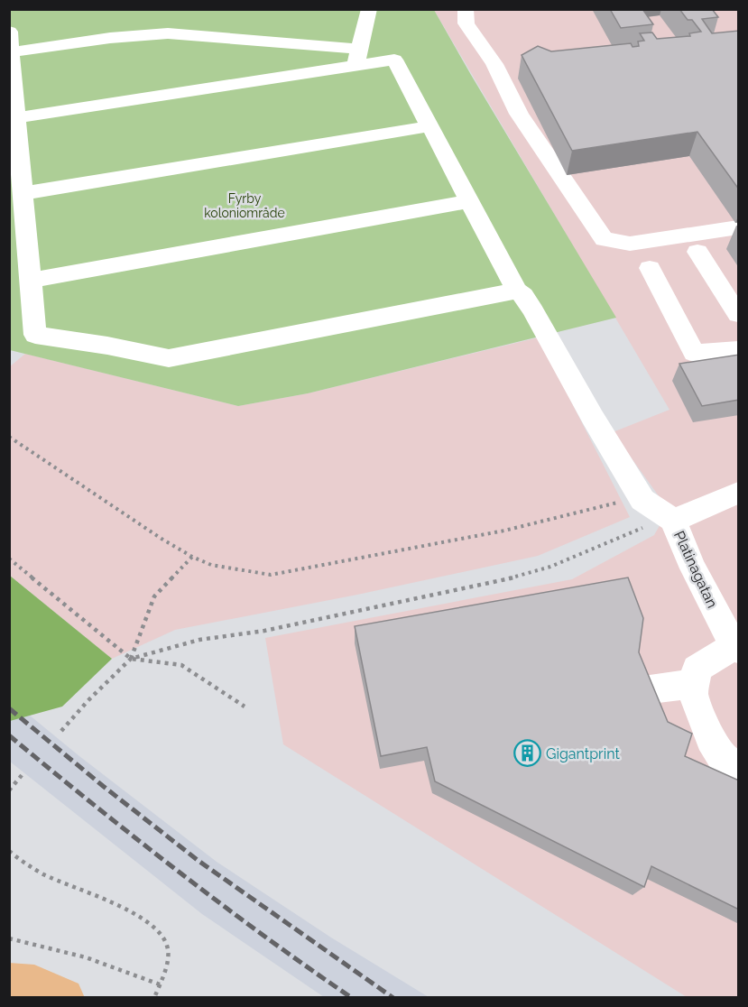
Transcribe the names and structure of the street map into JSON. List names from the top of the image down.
{
  "streets": {
    "street": ["Platinagatan"]
  },
  "parks": ["Fyrby koloniområde"],
  "places": {
    "building": ["Gigantprint"]
  }
}
